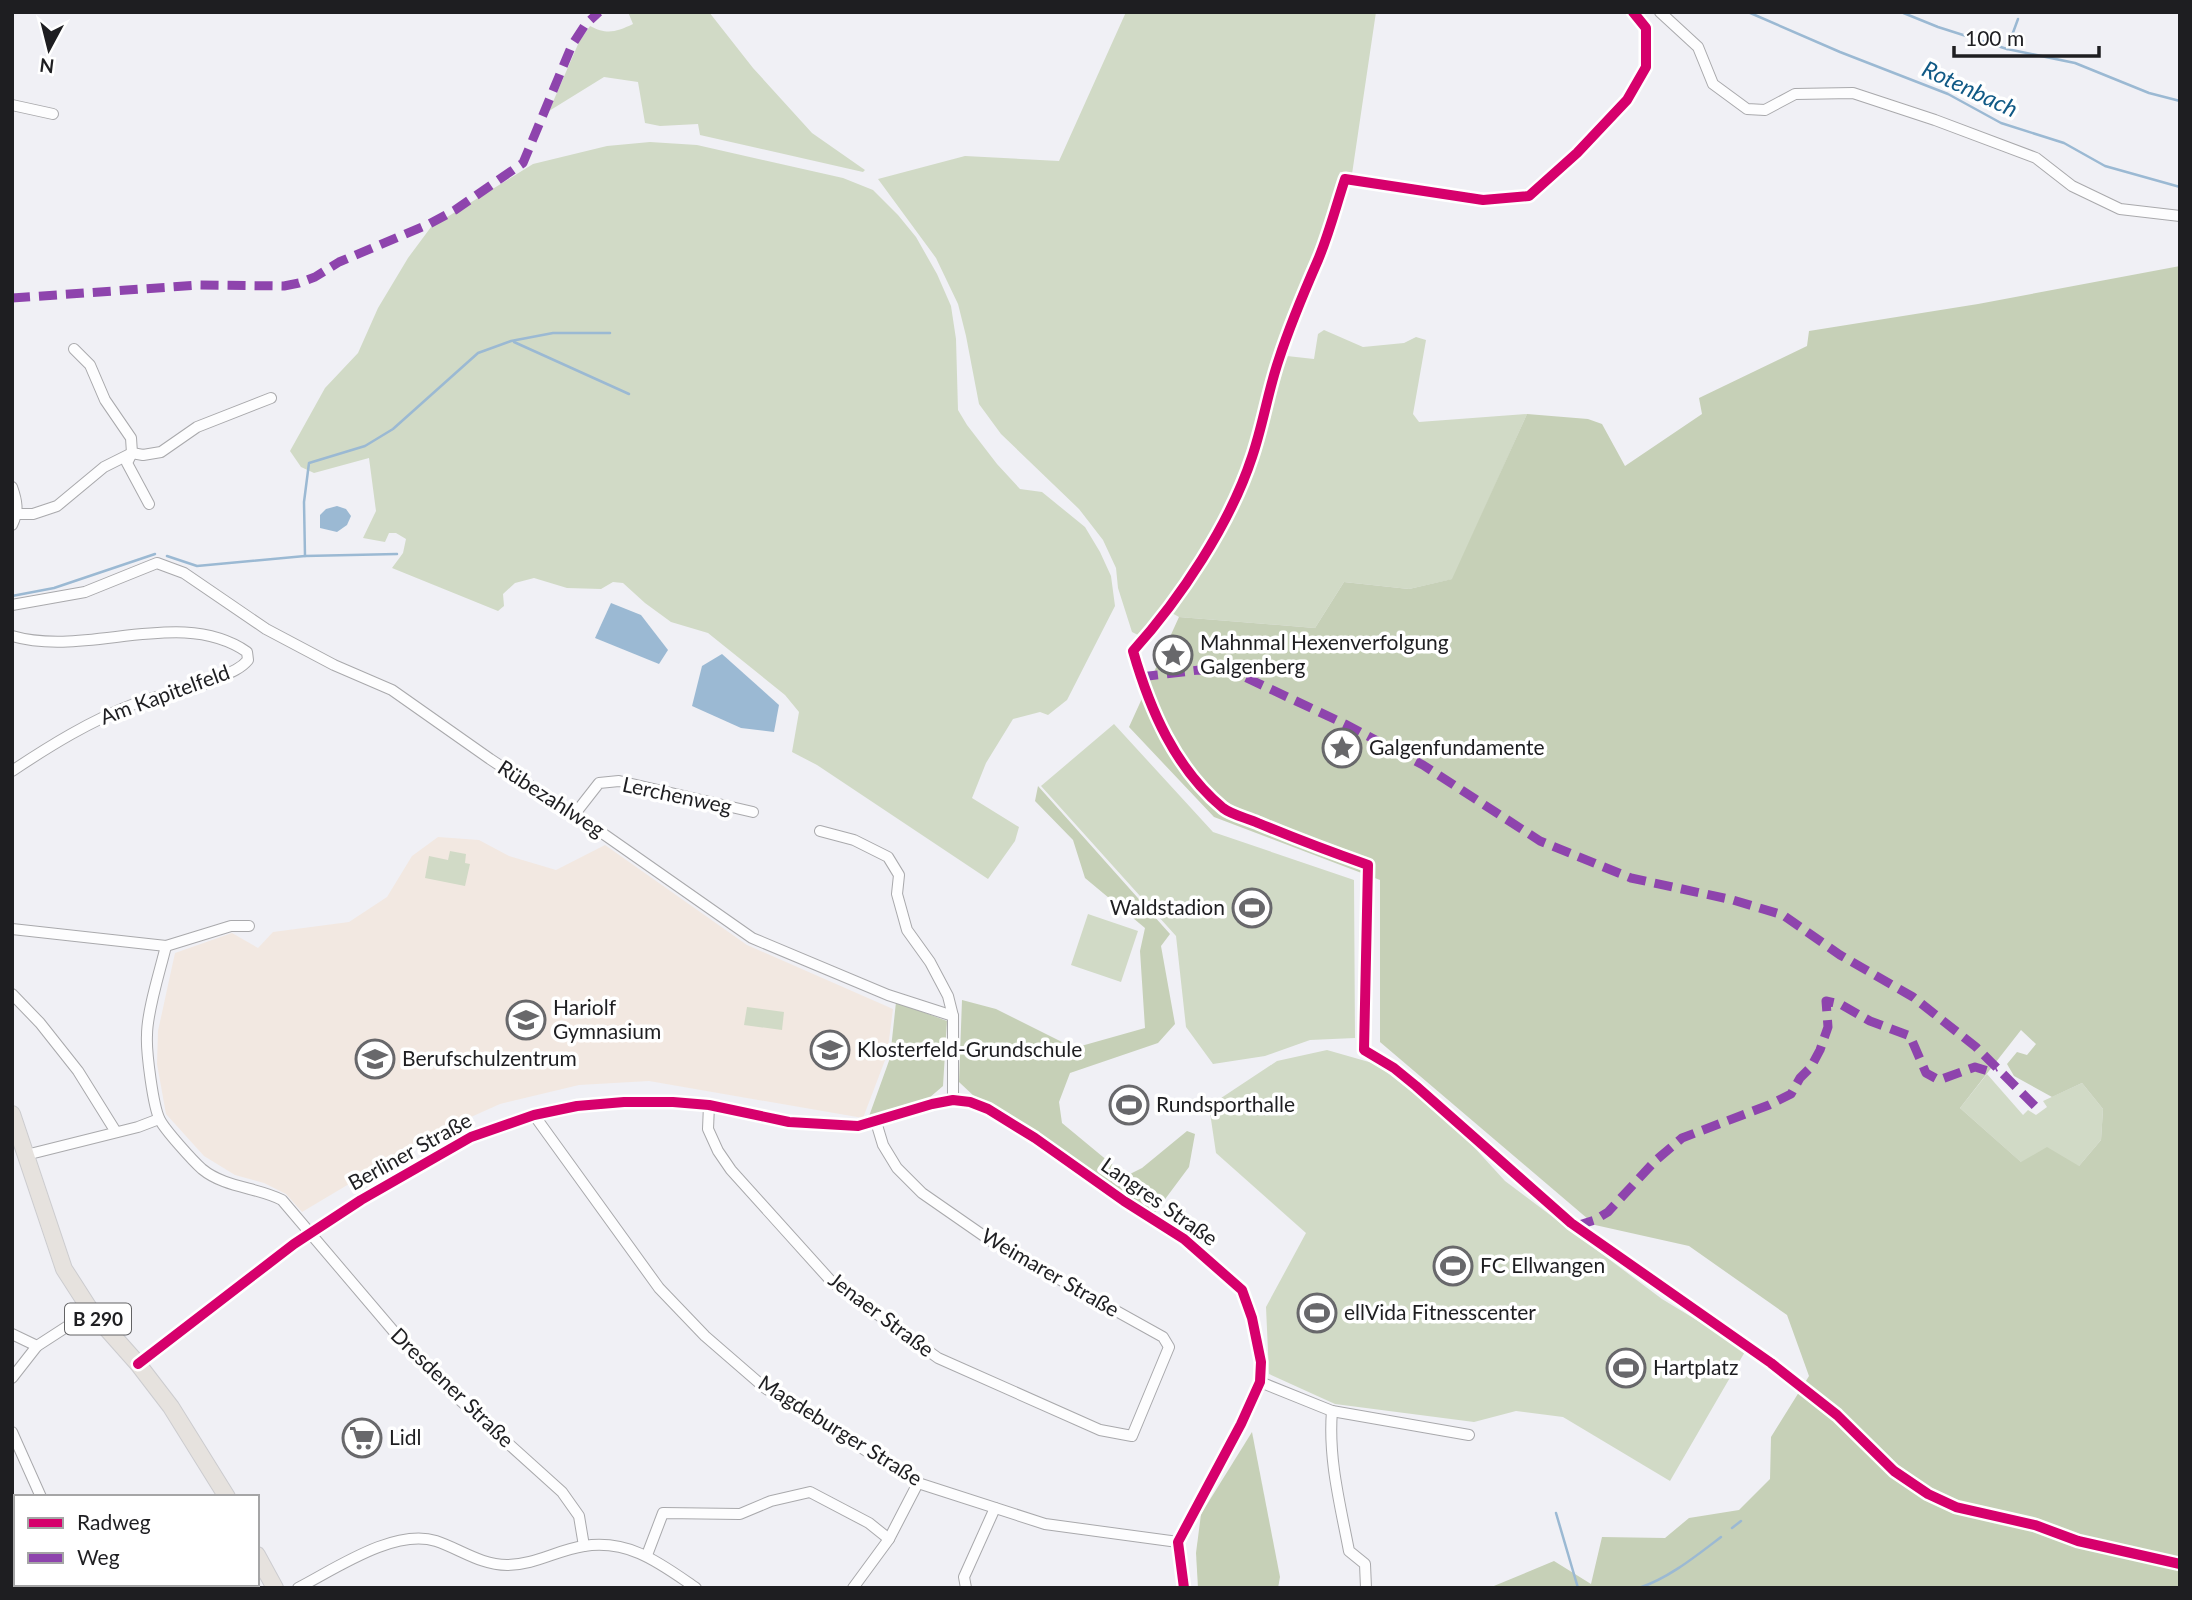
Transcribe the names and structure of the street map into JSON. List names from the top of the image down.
{
  "streets": {
    "main road": ["B 290"],
    "street": [
      "Am Kapitelfeld",
      "Lerchenweg",
      "Rübezahlweg",
      "Berliner Straße",
      "Langres Straße",
      "Weimarer Straße",
      "Jenaer Straße",
      "Dresdener Straße",
      "Magdeburger Straße"
    ]
  },
  "crossings": [
    ["Lerchenweg", "Rübezahlweg"],
    ["Berliner Straße", "Langres Straße"],
    ["Berliner Straße", "Weimarer Straße"],
    ["Berliner Straße", "Jenaer Straße"],
    ["Berliner Straße", "B 290"],
    ["Berliner Straße", "Dresdener Straße"],
    ["Berliner Straße", "Magdeburger Straße"],
    ["Langres Straße", "Magdeburger Straße"],
    ["Weimarer Straße", "Jenaer Straße"]
  ],
  "water": ["Rotenbach"],
  "places": {
    "place": ["Mahnmal Hexenverfolgung Galgenberg", "Galgenfundamente"],
    "sports": [
      "Waldstadion",
      "Rundsporthalle",
      "FC Ellwangen",
      "ellVida Fitnesscenter",
      "Hartplatz"
    ],
    "school or university": ["Hariolf Gymnasium", "Klosterfeld-Grundschule", "Berufschulzentrum"],
    "supermarket": ["Lidl"]
  },
  "legend": ["Radweg", "Weg"],
  "scale_bar": "100 m",
  "north": "bottom"
}
